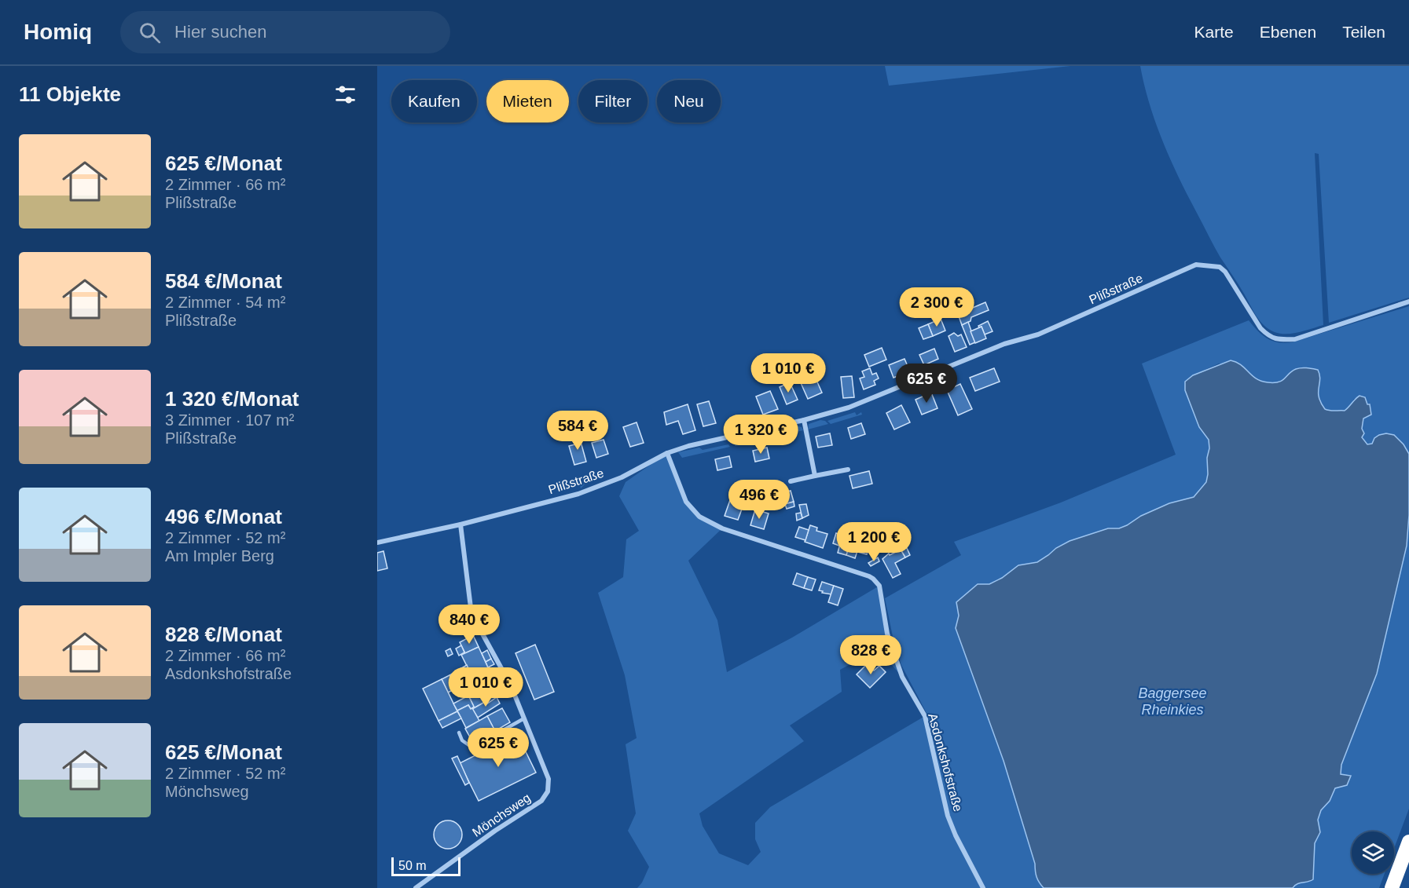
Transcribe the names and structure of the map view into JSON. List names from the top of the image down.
{
  "streets": {
    "street": ["Plißstraße", "Asdonkshofstraße", "Mönchsweg"]
  },
  "crossings": [
    ["Plißstraße", "Asdonkshofstraße"],
    ["Plißstraße", "Mönchsweg"]
  ],
  "water": ["Baggersee Rheinkies"],
  "scale_bar": "50 m",
  "page": {
    "header": "Homiq",
    "search": "Hier suchen",
    "nav": ["Karte", "Ebenen", "Teilen"],
    "heading": "11 Objekte",
    "chip": [
      "Kaufen",
      "Mieten",
      "Filter",
      "Neu"
    ],
    "list": [
      {
        "name": "625 €/Monat",
        "note": "2 Zimmer · 66 m² · Plißstraße"
      },
      {
        "name": "584 €/Monat",
        "note": "2 Zimmer · 54 m² · Plißstraße"
      },
      {
        "name": "1 320 €/Monat",
        "note": "3 Zimmer · 107 m² · Plißstraße"
      },
      {
        "name": "496 €/Monat",
        "note": "2 Zimmer · 52 m² · Am Impler Berg"
      },
      {
        "name": "828 €/Monat",
        "note": "2 Zimmer · 66 m² · Asdonkshofstraße"
      },
      {
        "name": "625 €/Monat",
        "note": "2 Zimmer · 52 m² · Mönchsweg"
      }
    ],
    "price": [
      "2 300 €",
      "1 010 €",
      "625 €",
      "584 €",
      "1 320 €",
      "496 €",
      "1 200 €",
      "840 €",
      "828 €",
      "1 010 €",
      "625 €"
    ],
    "scale": "50 m"
  }
}
